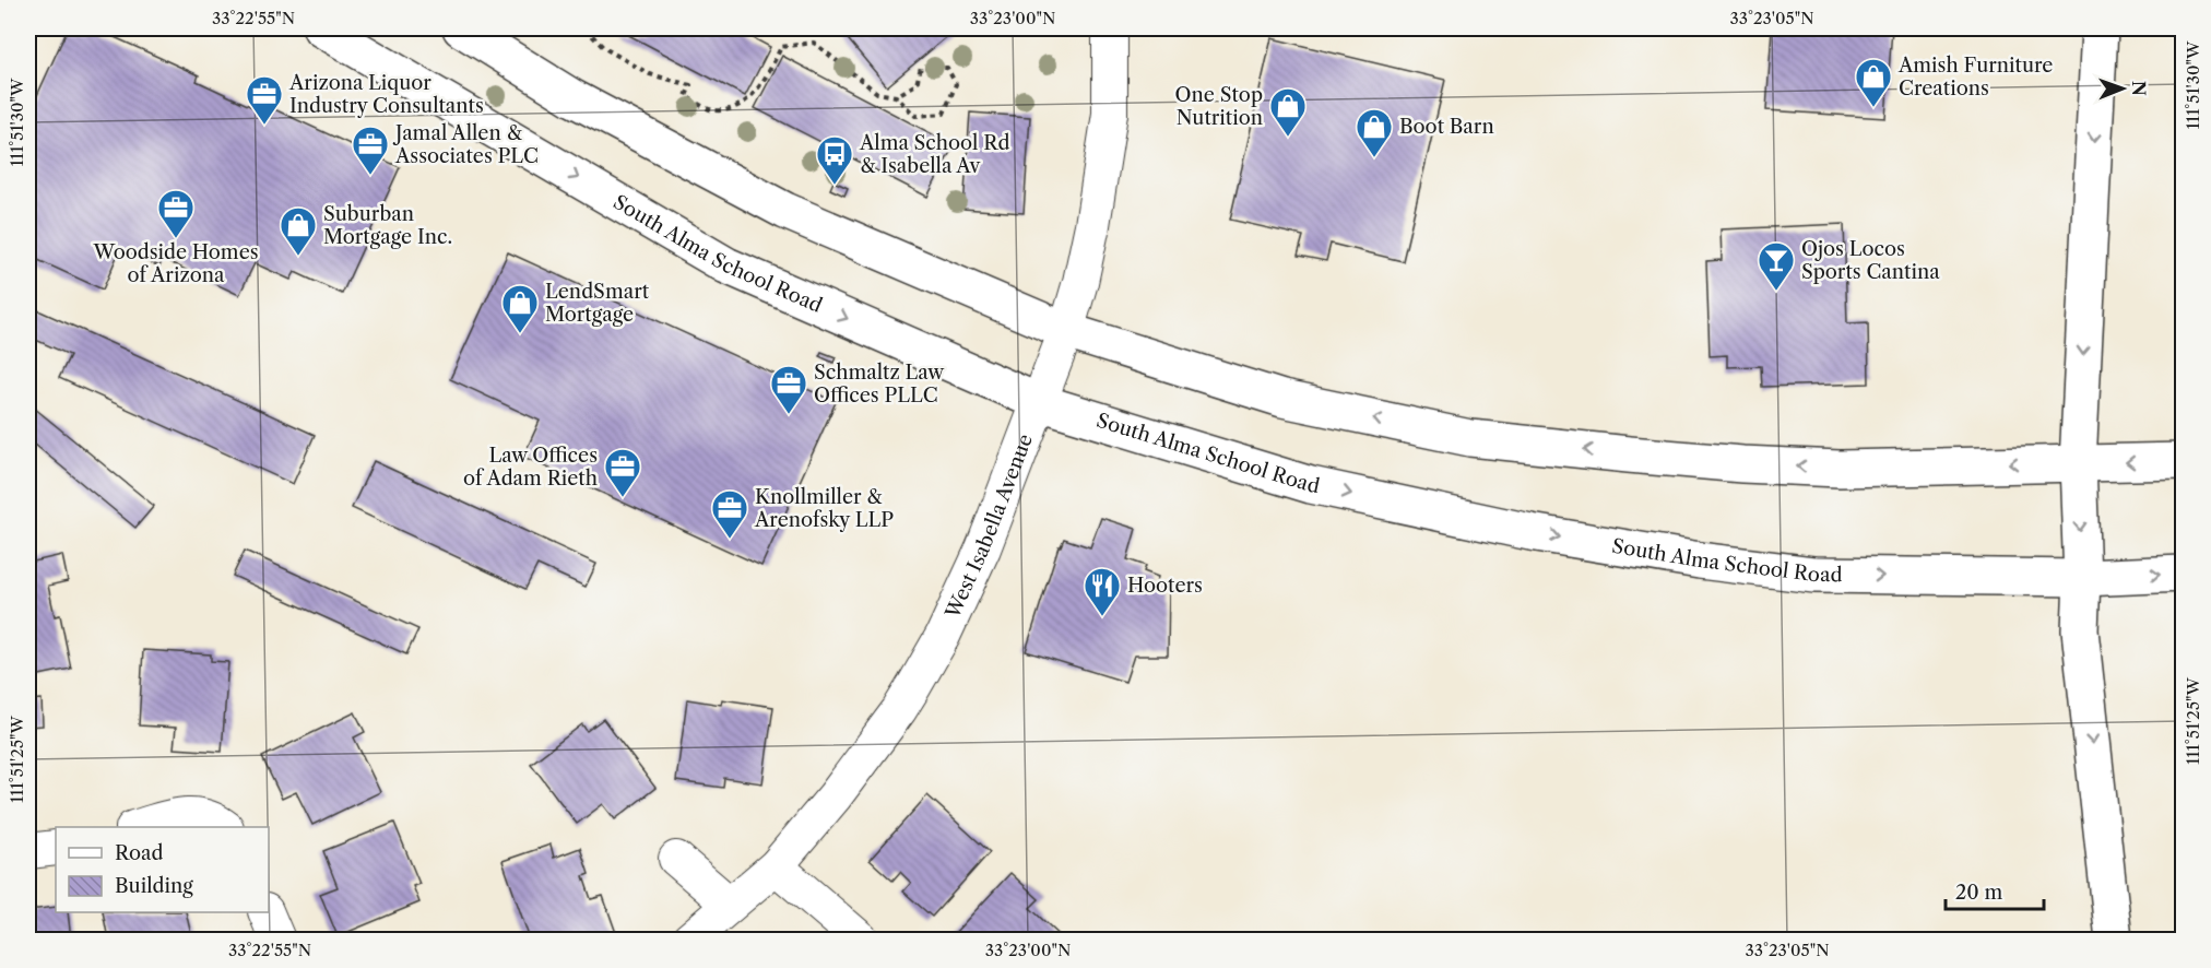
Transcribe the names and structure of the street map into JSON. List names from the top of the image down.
{
  "streets": {
    "main road": ["South Alma School Road"],
    "street": ["West Isabella Avenue"]
  },
  "crossings": [
    ["South Alma School Road", "West Isabella Avenue"]
  ],
  "places": {
    "shop": [
      "Amish Furniture Creations",
      "One Stop Nutrition",
      "Boot Barn",
      "Suburban Mortgage Inc.",
      "LendSmart Mortgage"
    ],
    "office": [
      "Arizona Liquor Industry Consultants",
      "Jamal Allen & Associates PLC",
      "Woodside Homes of Arizona",
      "Schmaltz Law Offices PLLC",
      "Law Offices of Adam Rieth",
      "Knollmiller & Arenofsky LLP"
    ],
    "bus stop": ["Alma School Rd & Isabella Av"],
    "bar": ["Ojos Locos Sports Cantina"],
    "restaurant": ["Hooters"]
  },
  "legend": ["Road", "Building"],
  "scale_bar": "20 m",
  "north": "right",
  "coordinates": [
    "33°22'55\"N",
    "33°23'00\"N",
    "33°23'05\"N",
    "111°51'30\"W",
    "111°51'25\"W"
  ]
}
